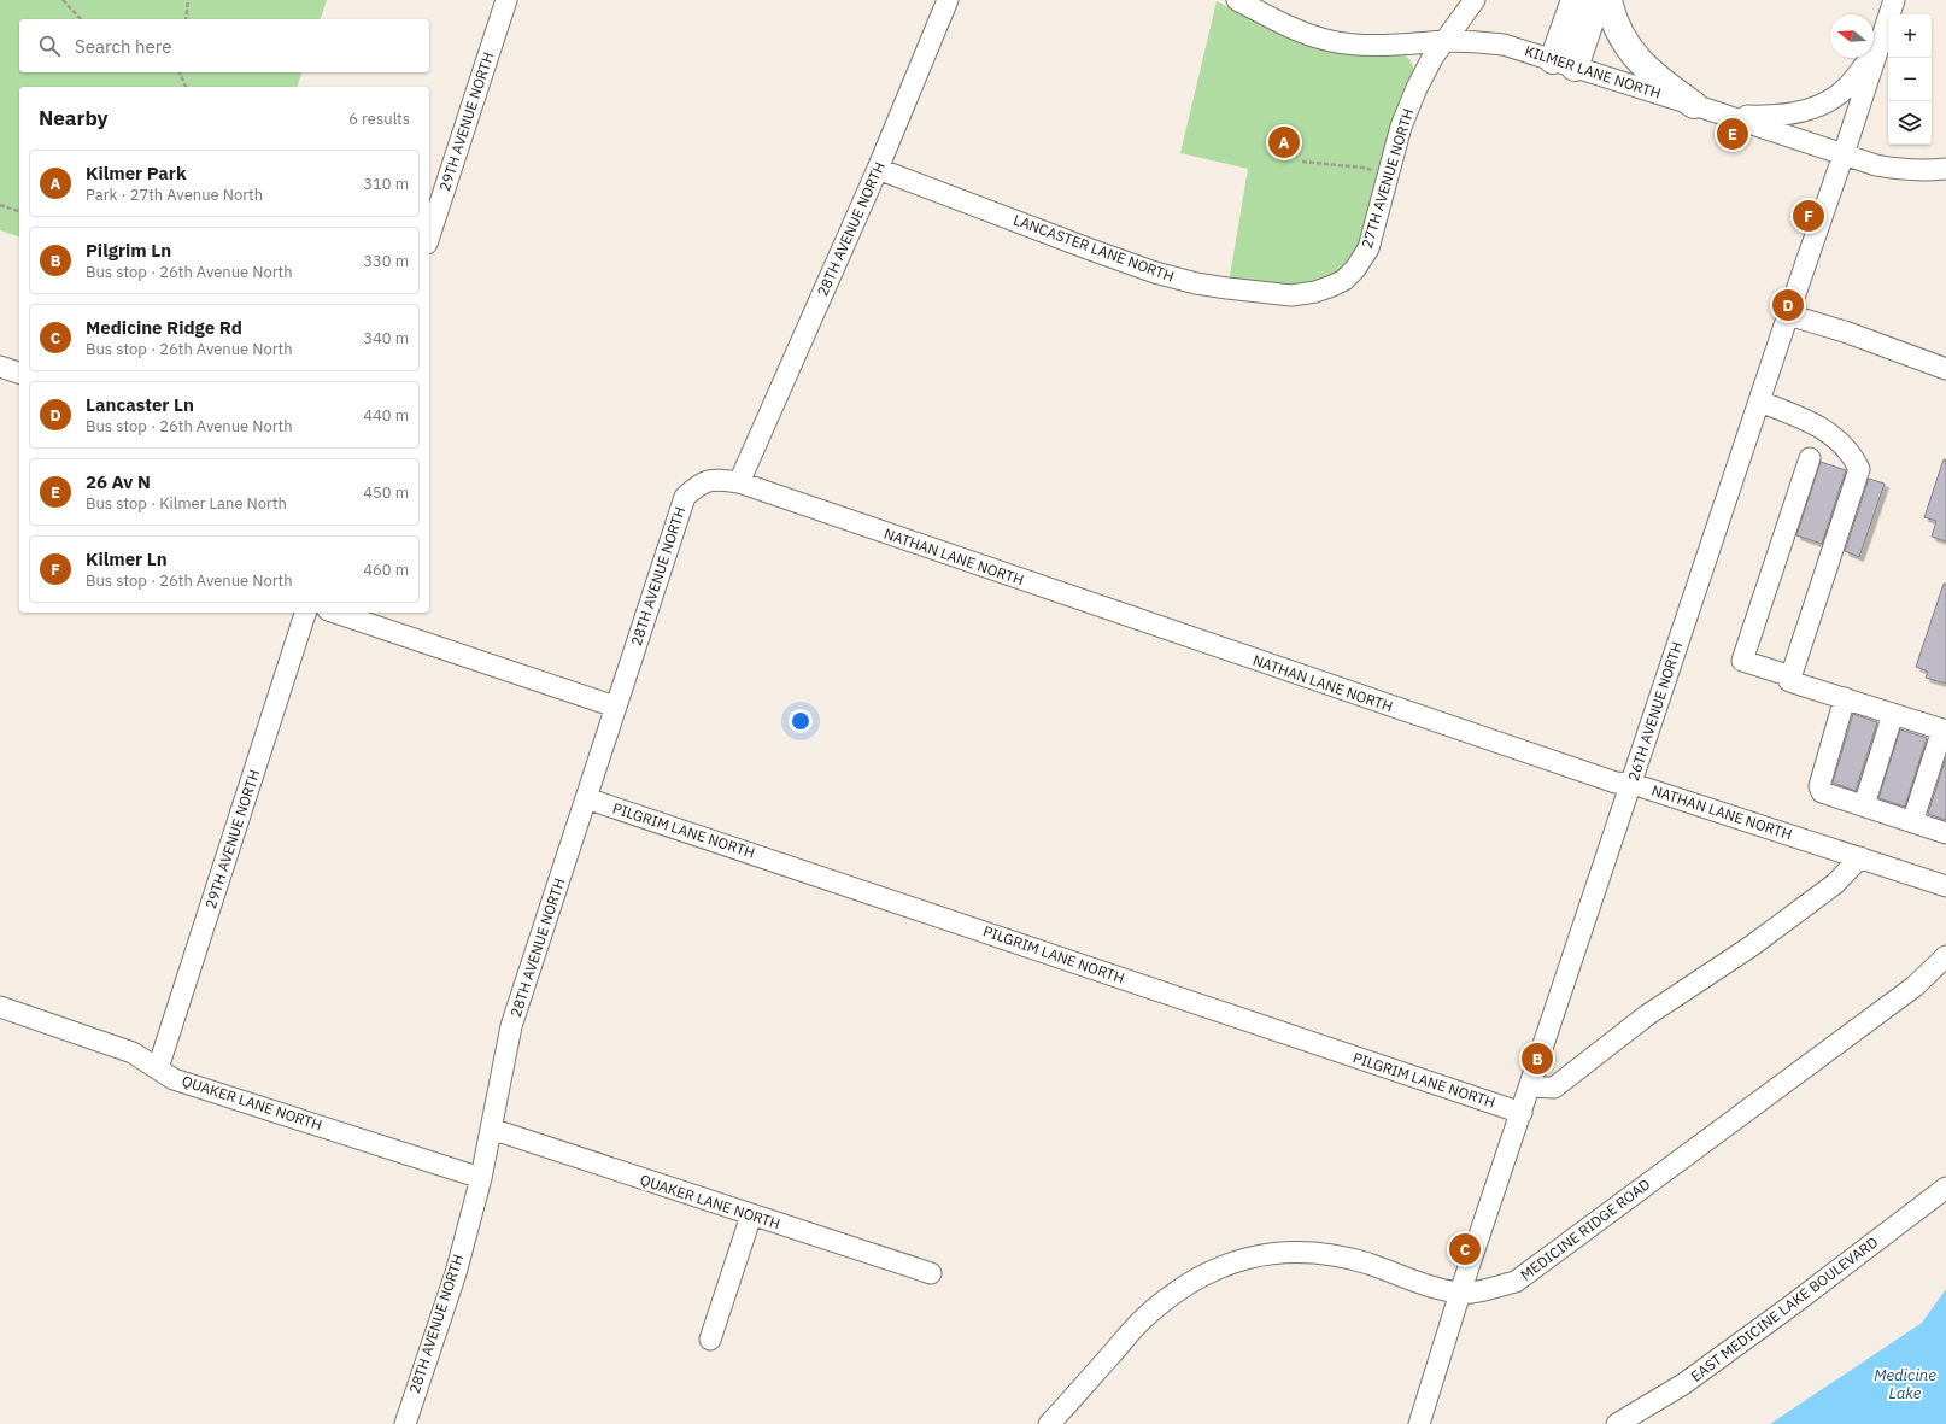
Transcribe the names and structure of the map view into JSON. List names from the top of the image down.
{
  "streets": {
    "street": [
      "KILMER LANE NORTH",
      "29TH AVENUE NORTH",
      "27TH AVENUE NORTH",
      "28TH AVENUE NORTH",
      "LANCASTER LANE NORTH",
      "NATHAN LANE NORTH",
      "26TH AVENUE NORTH",
      "PILGRIM LANE NORTH",
      "QUAKER LANE NORTH",
      "MEDICINE RIDGE ROAD",
      "EAST MEDICINE LAKE BOULEVARD"
    ]
  },
  "crossings": [
    ["KILMER LANE NORTH", "27TH AVENUE NORTH"],
    ["KILMER LANE NORTH", "26TH AVENUE NORTH"],
    ["29TH AVENUE NORTH", "QUAKER LANE NORTH"],
    ["27TH AVENUE NORTH", "LANCASTER LANE NORTH"],
    ["28TH AVENUE NORTH", "LANCASTER LANE NORTH"],
    ["28TH AVENUE NORTH", "NATHAN LANE NORTH"],
    ["28TH AVENUE NORTH", "PILGRIM LANE NORTH"],
    ["28TH AVENUE NORTH", "QUAKER LANE NORTH"],
    ["NATHAN LANE NORTH", "26TH AVENUE NORTH"],
    ["26TH AVENUE NORTH", "PILGRIM LANE NORTH"],
    ["26TH AVENUE NORTH", "MEDICINE RIDGE ROAD"]
  ],
  "water": ["Medicine Lake"],
  "north": "left",
  "page": {
    "map_buttons": ["+", "−"],
    "search": "Search here",
    "heading": ["Nearby", "6 results"],
    "pins": [
      "E",
      "A",
      "F",
      "D",
      "B",
      "C"
    ],
    "list": [
      {
        "mark": "A",
        "name": "Kilmer Park",
        "note": "Park · 27th Avenue North",
        "value": "310 m"
      },
      {
        "mark": "B",
        "name": "Pilgrim Ln",
        "note": "Bus stop · 26th Avenue North",
        "value": "330 m"
      },
      {
        "mark": "C",
        "name": "Medicine Ridge Rd",
        "note": "Bus stop · 26th Avenue North",
        "value": "340 m"
      },
      {
        "mark": "D",
        "name": "Lancaster Ln",
        "note": "Bus stop · 26th Avenue North",
        "value": "440 m"
      },
      {
        "mark": "E",
        "name": "26 Av N",
        "note": "Bus stop · Kilmer Lane North",
        "value": "450 m"
      },
      {
        "mark": "F",
        "name": "Kilmer Ln",
        "note": "Bus stop · 26th Avenue North",
        "value": "460 m"
      }
    ]
  }
}
